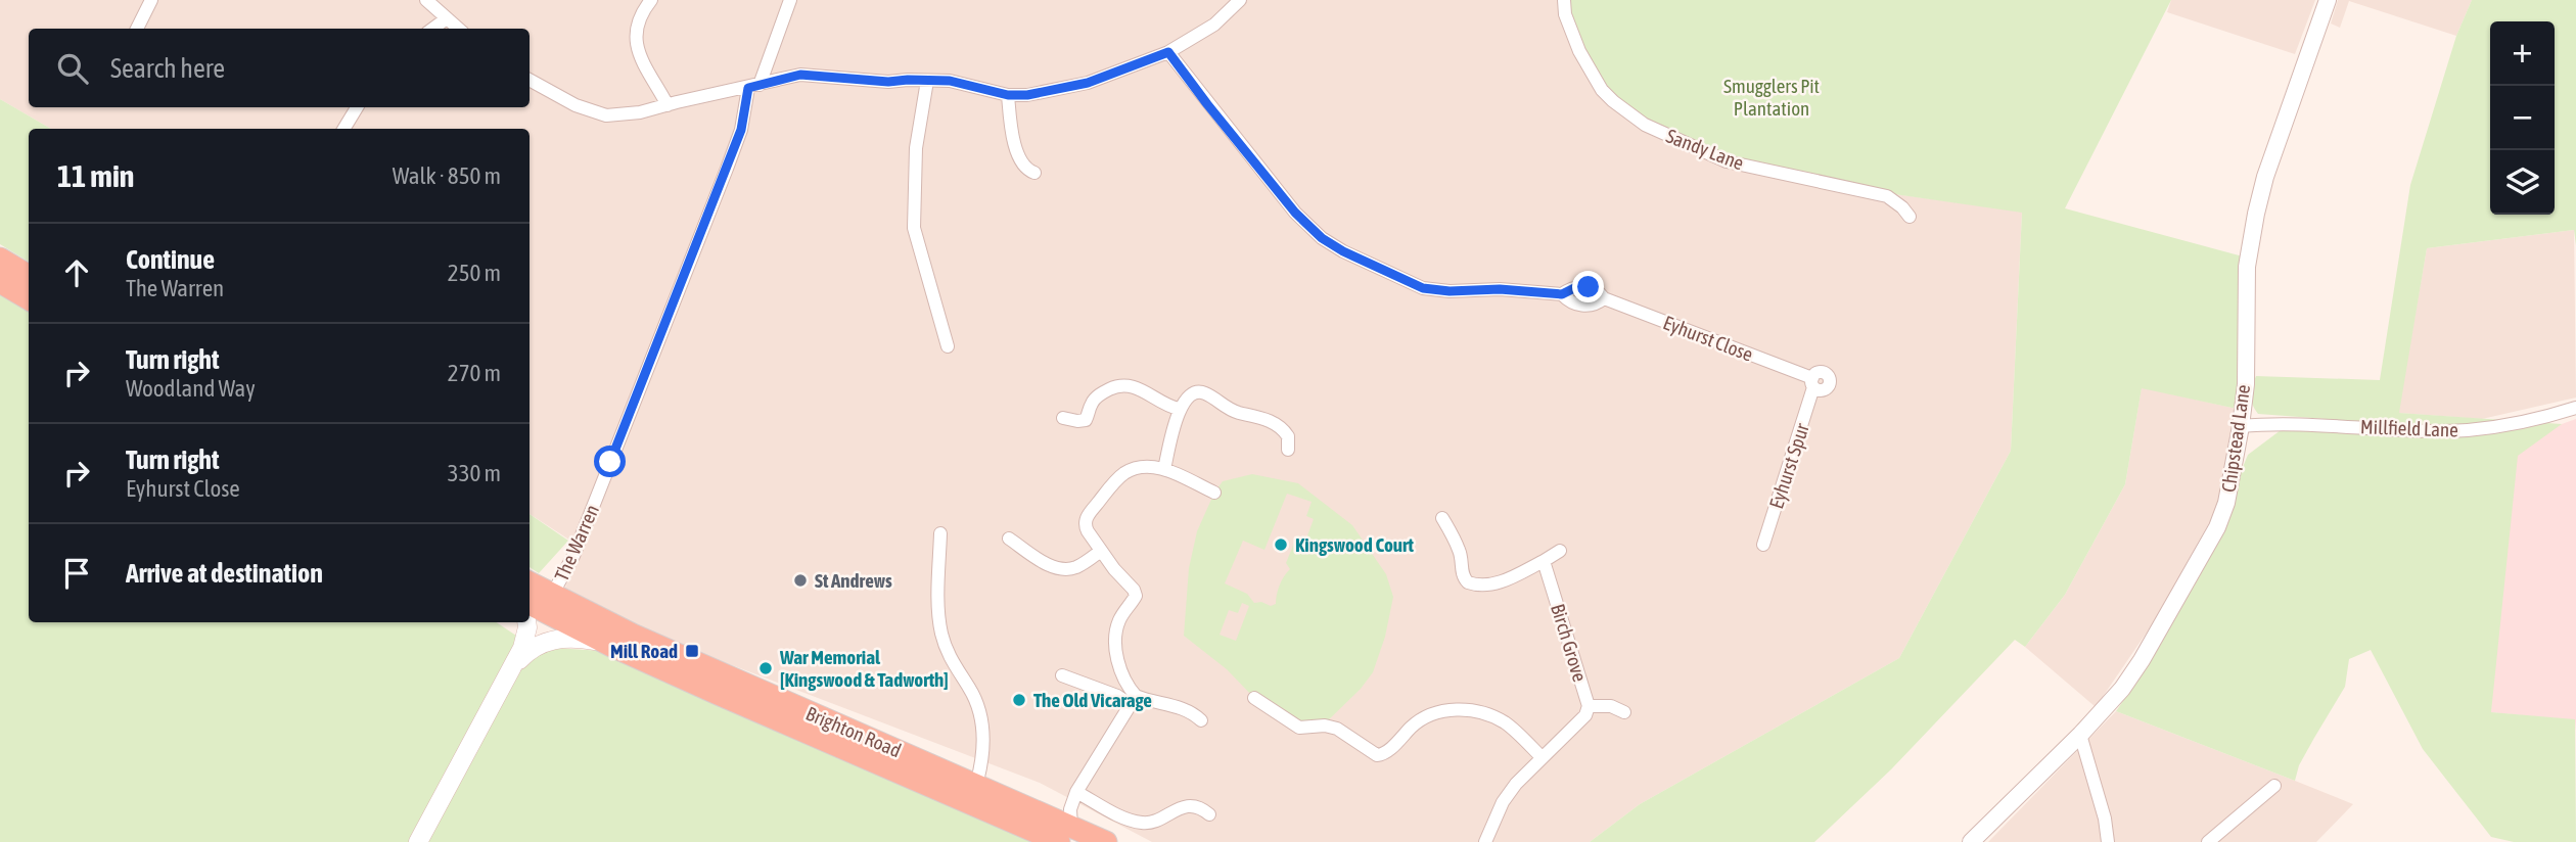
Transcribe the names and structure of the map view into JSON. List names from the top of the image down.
{
  "streets": {
    "highway": ["Brighton Road"],
    "street": [
      "Sandy Lane",
      "Eyhurst Close",
      "Millfield Lane",
      "Chipstead Lane",
      "Eyhurst Spur",
      "The Warren",
      "Birch Grove"
    ]
  },
  "crossings": [
    ["Eyhurst Close", "Eyhurst Spur"],
    ["Millfield Lane", "Chipstead Lane"],
    ["The Warren", "Brighton Road"]
  ],
  "parks": ["Smugglers Pit Plantation"],
  "places": {
    "other": [
      "Kingswood Court",
      "St Andrews",
      "War Memorial [Kingswood & Tadworth]",
      "The Old Vicarage"
    ],
    "transit": ["Mill Road"]
  },
  "page": {
    "map_buttons": ["+", "−"],
    "search": "Search here",
    "heading": ["11 min", "Walk · 850 m"],
    "list": [
      ["Continue", "The Warren", "250 m"],
      ["Turn right", "Woodland Way", "270 m"],
      ["Turn right", "Eyhurst Close", "330 m"],
      "Arrive at destination"
    ]
  }
}
